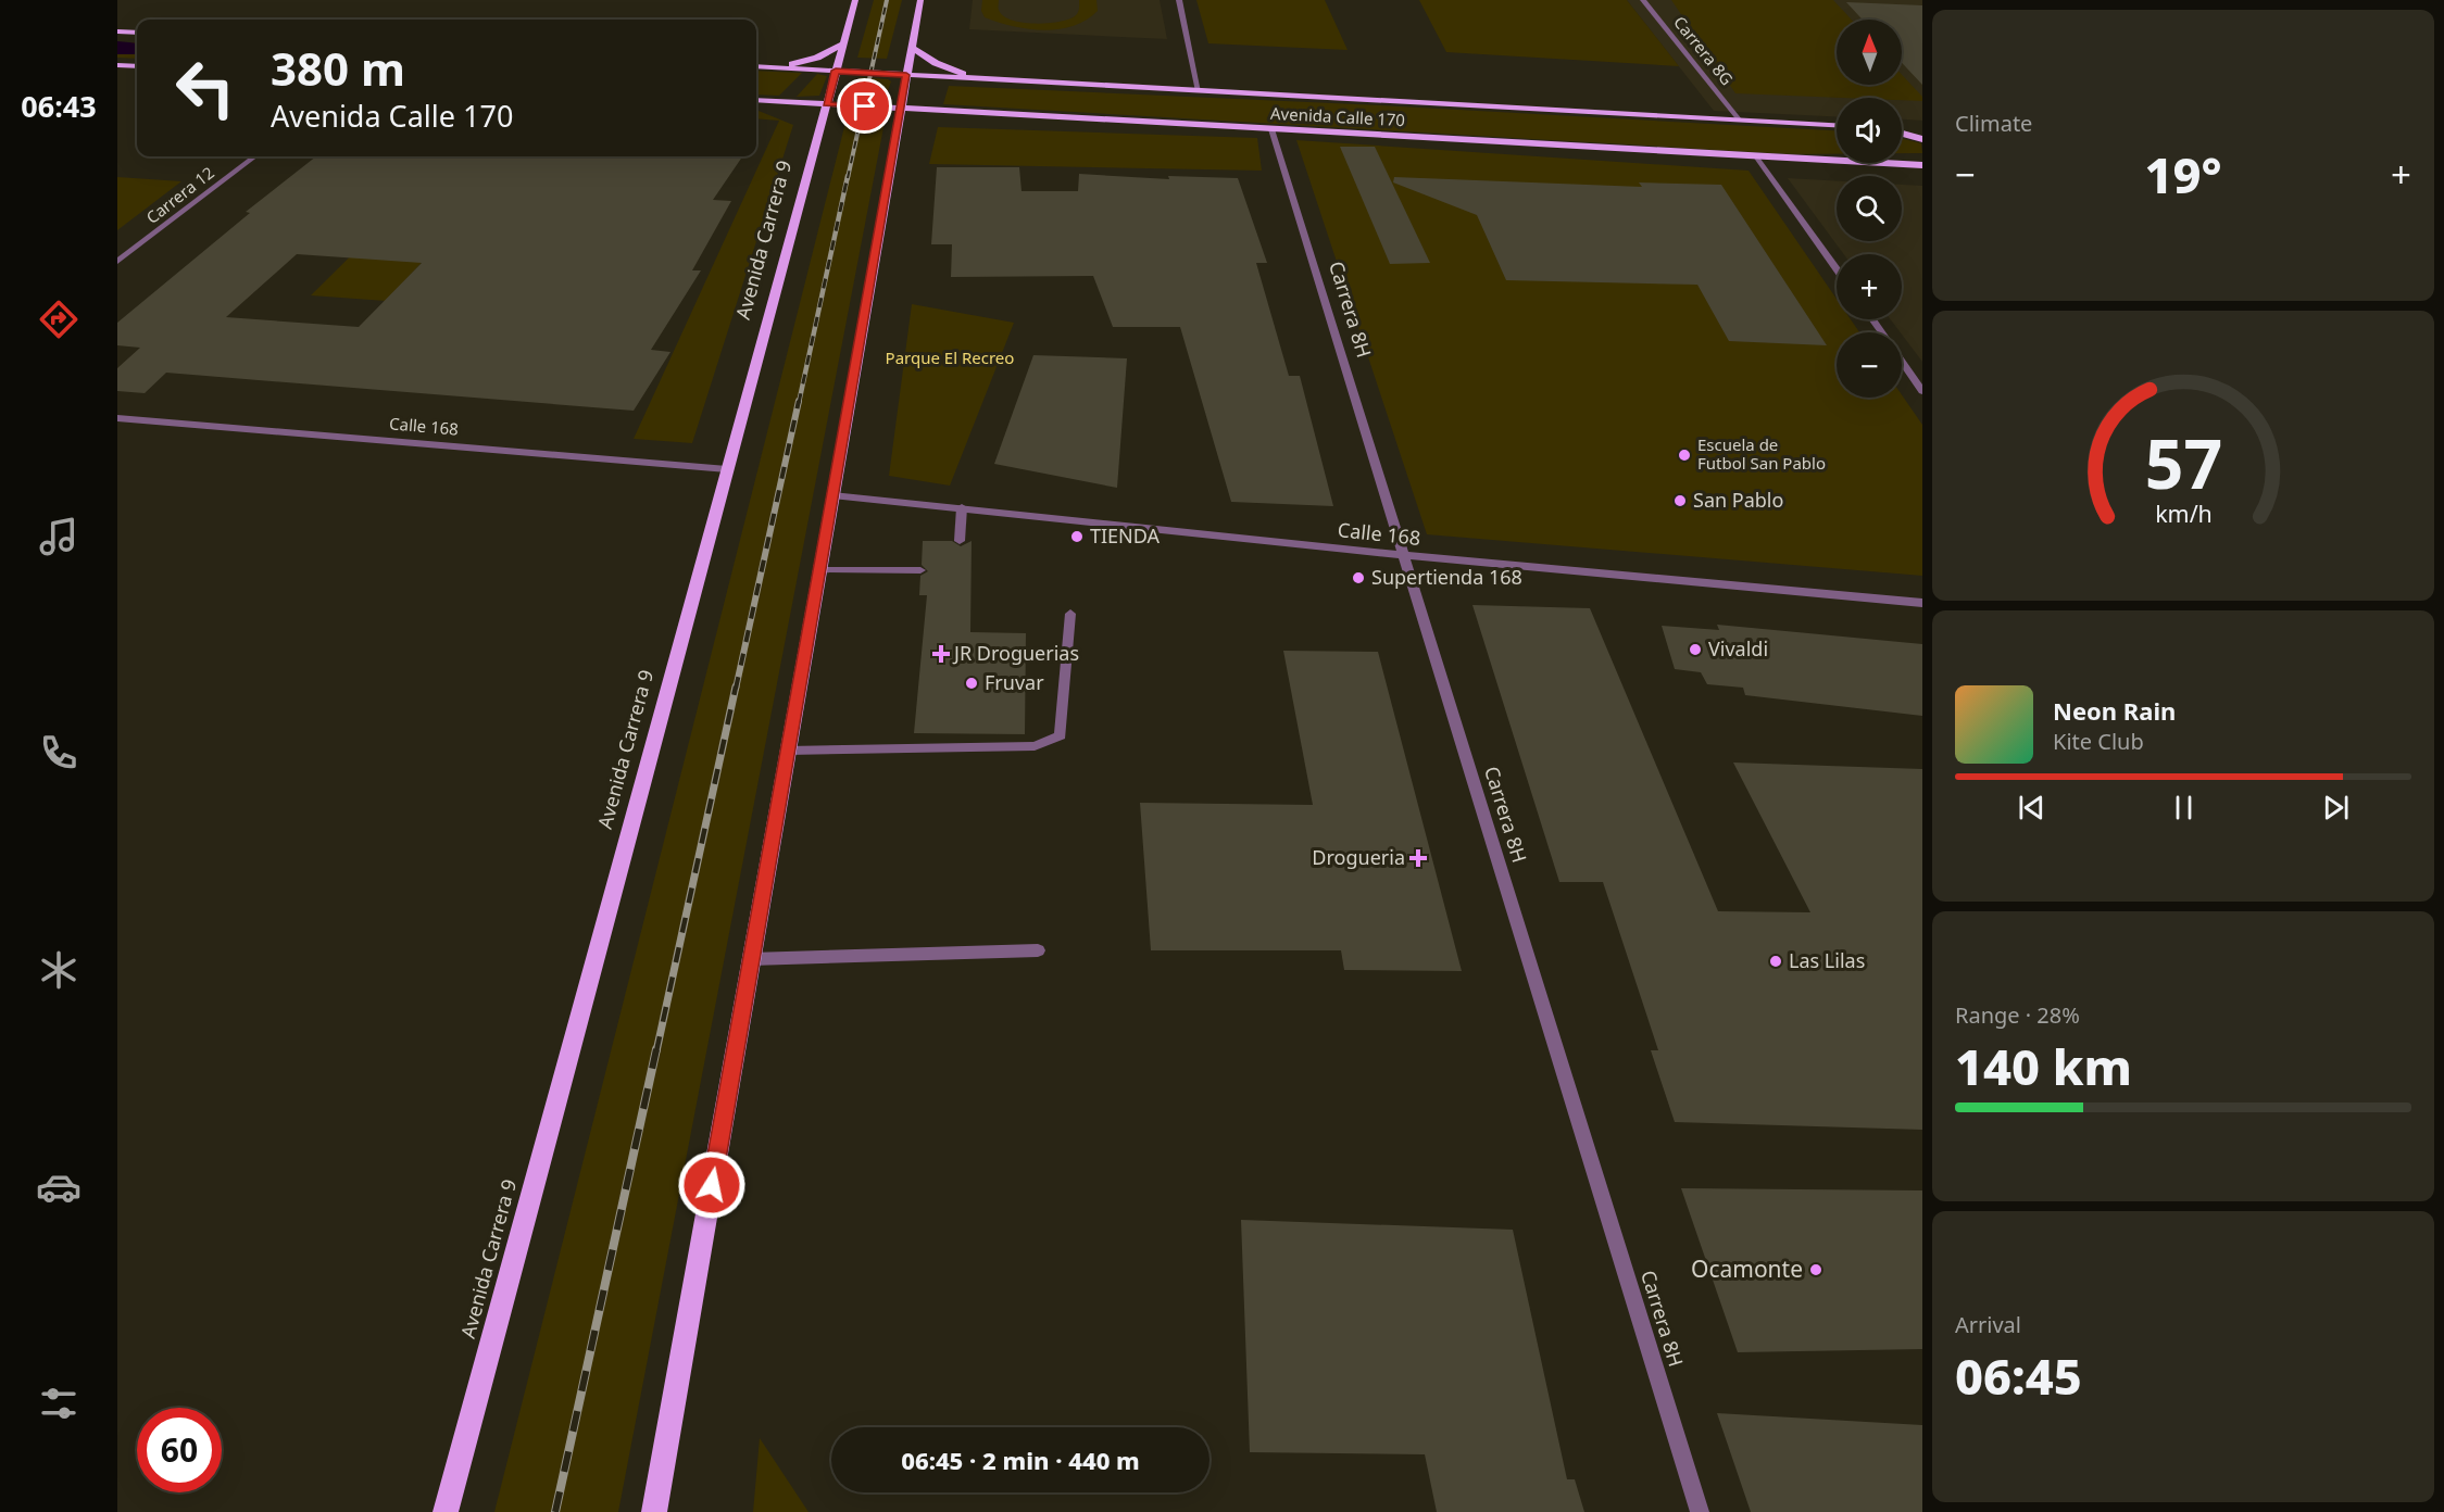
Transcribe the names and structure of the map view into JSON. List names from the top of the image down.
{
  "streets": {
    "main road": ["Avenida Calle 170", "Avenida Carrera 9"],
    "street": [
      "Carrera 8G",
      "Carrera 12",
      "Carrera 8H",
      "Calle 168"
    ]
  },
  "crossings": [
    ["Carrera 8G", "Avenida Calle 170"],
    ["Avenida Calle 170", "Avenida Carrera 9"],
    ["Avenida Calle 170", "Carrera 8H"],
    ["Avenida Carrera 9", "Calle 168"],
    ["Carrera 8H", "Calle 168"]
  ],
  "parks": ["Parque El Recreo"],
  "places": {
    "other": [
      "Escuela de Futbol San Pablo",
      "San Pablo",
      "TIENDA",
      "Supertienda 168",
      "Vivaldi",
      "Fruvar",
      "Las Lilas",
      "Ocamonte"
    ],
    "health": ["JR Droguerias", "Drogueria"]
  },
  "north": "top",
  "page": {
    "tabs": "06:43",
    "tile": [
      "Climate",
      ["Range · 28%", "140 km"],
      ["Arrival", "06:45"]
    ],
    "map_buttons": ["+", "−"],
    "turn": ["380 m", "Avenida Calle 170"],
    "heat": ["−", "19°", "+"],
    "song": ["Neon Rain", "Kite Club"],
    "limit": "60",
    "trip": "06:45 · 2 min · 440 m",
    "gauge": ["57", "km/h"]
  }
}
